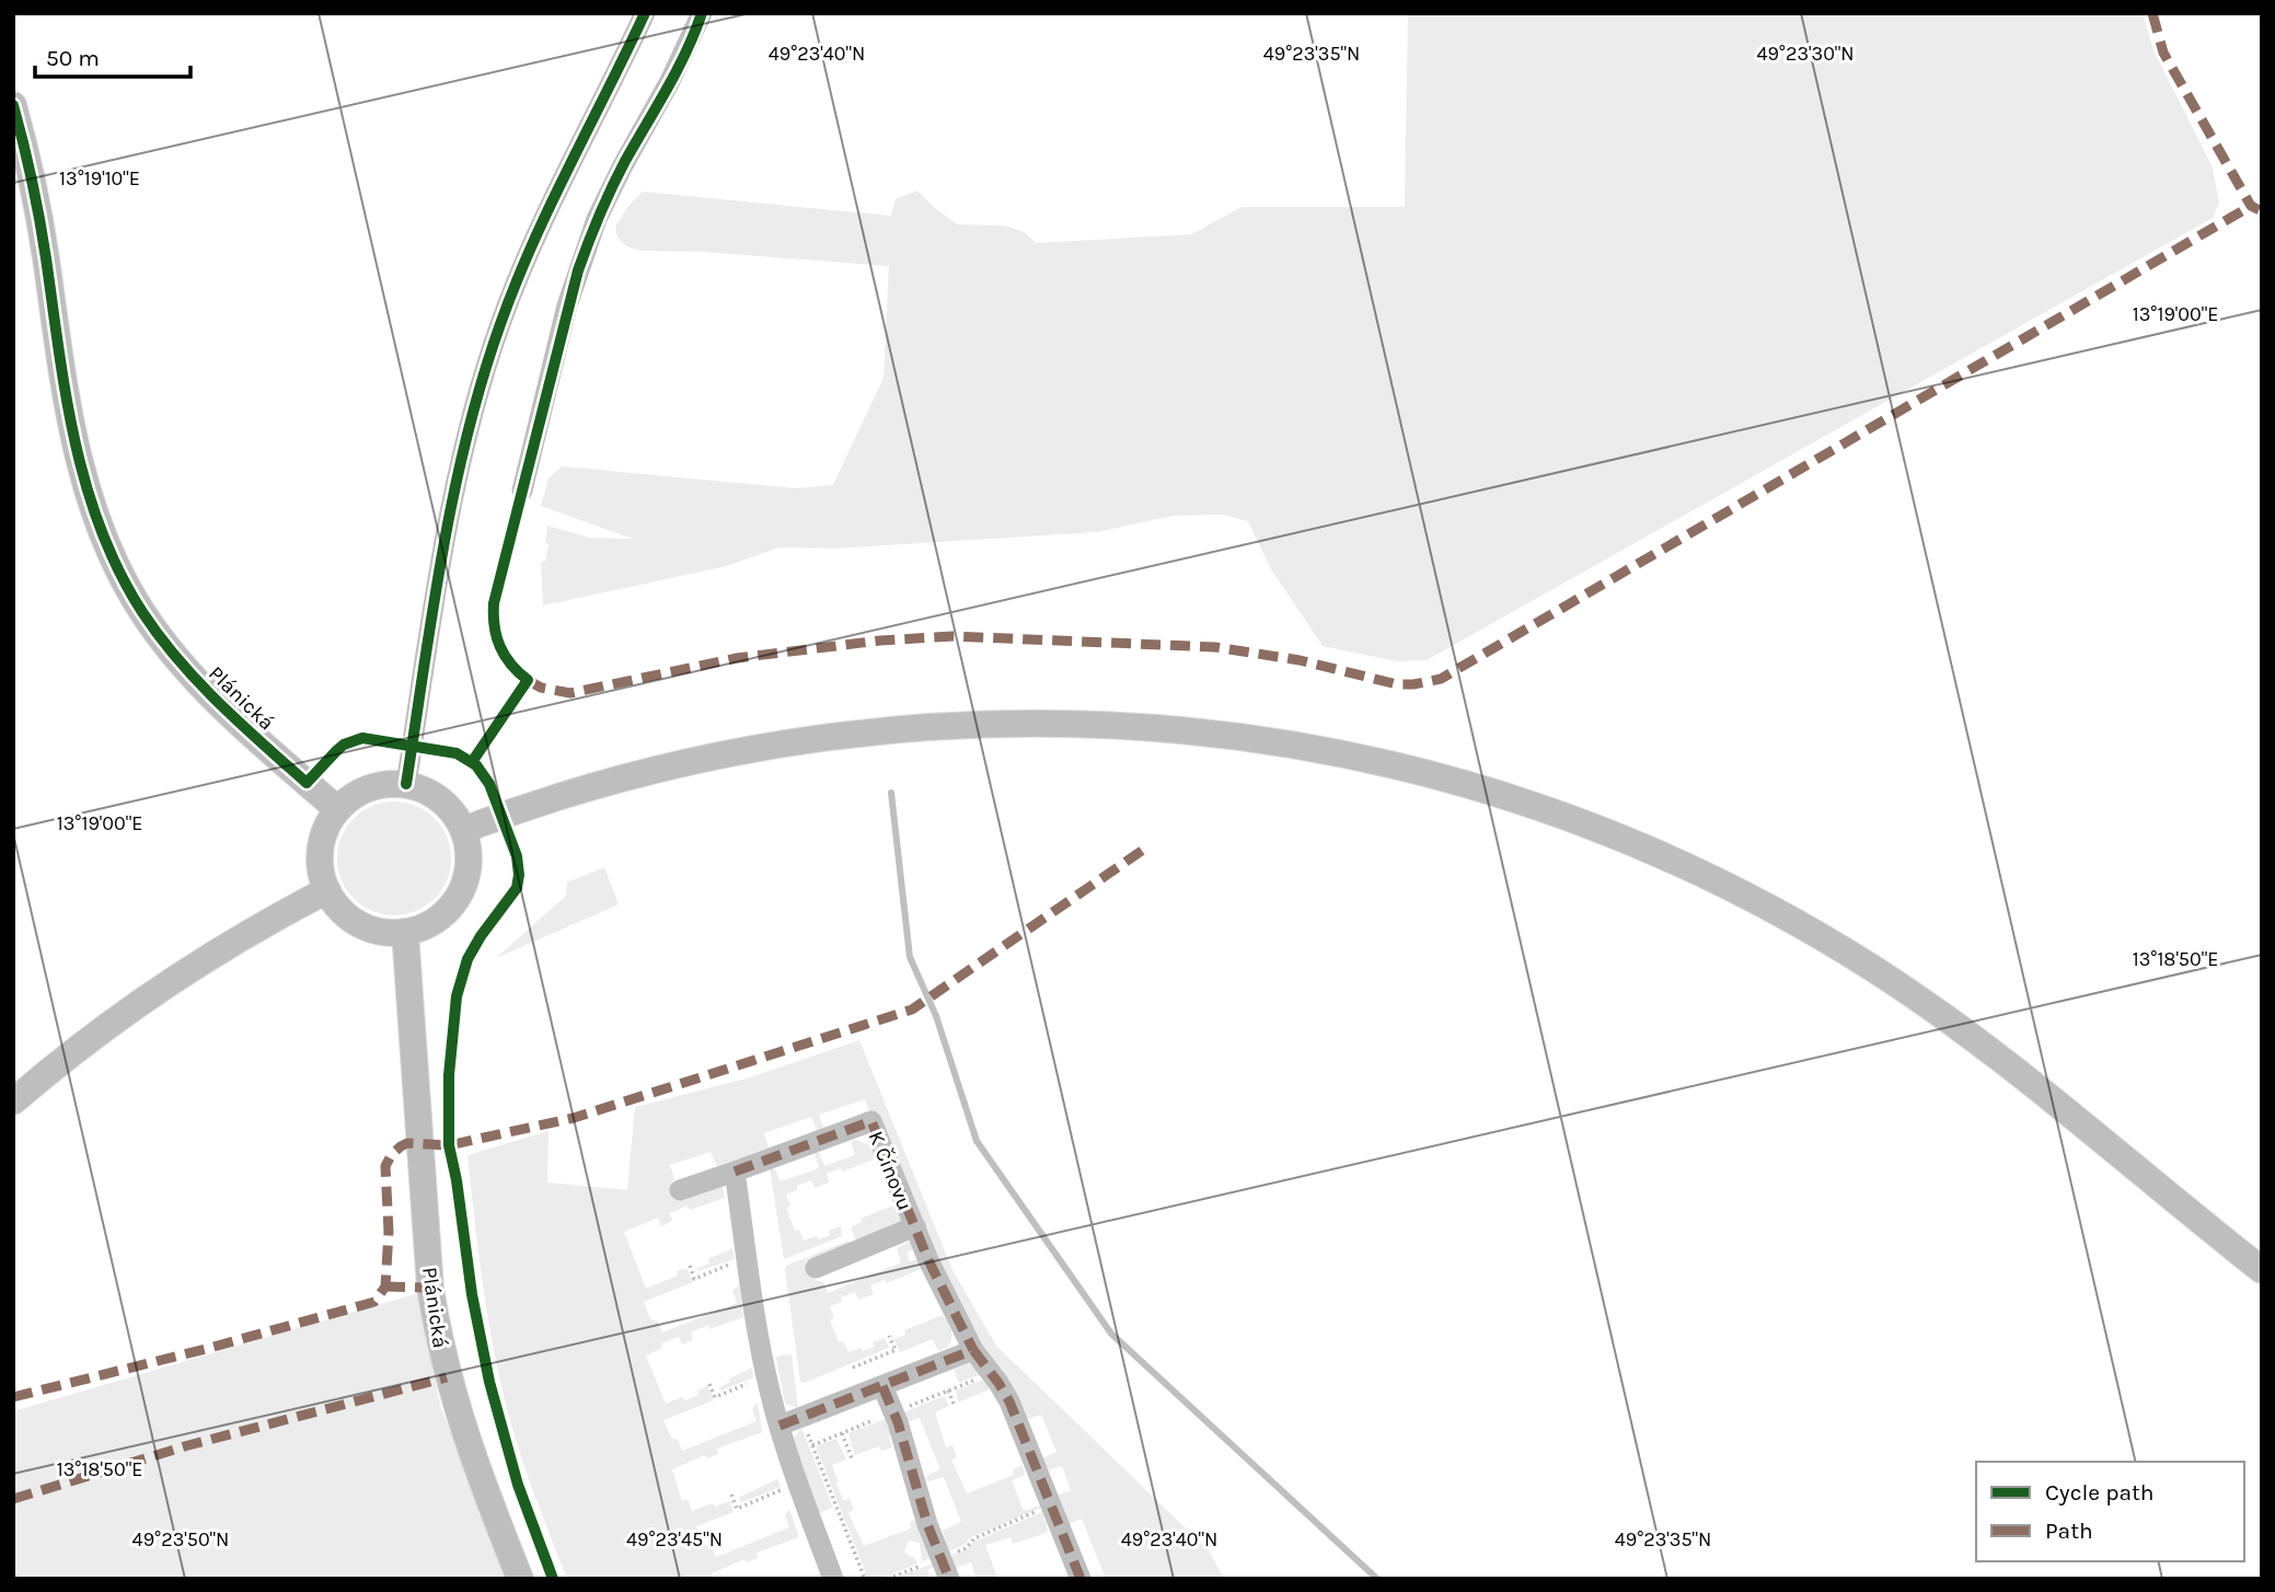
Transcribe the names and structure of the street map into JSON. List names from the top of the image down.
{
  "streets": {
    "main road": ["Plánická"],
    "street": ["K Čínovu"]
  },
  "legend": ["Cycle path", "Path"],
  "scale_bar": "50 m",
  "coordinates": [
    "49°23'40\"N",
    "49°23'35\"N",
    "49°23'30\"N",
    "13°19'10\"E",
    "13°19'00\"E",
    "13°18'50\"E",
    "49°23'50\"N",
    "49°23'45\"N"
  ]
}
